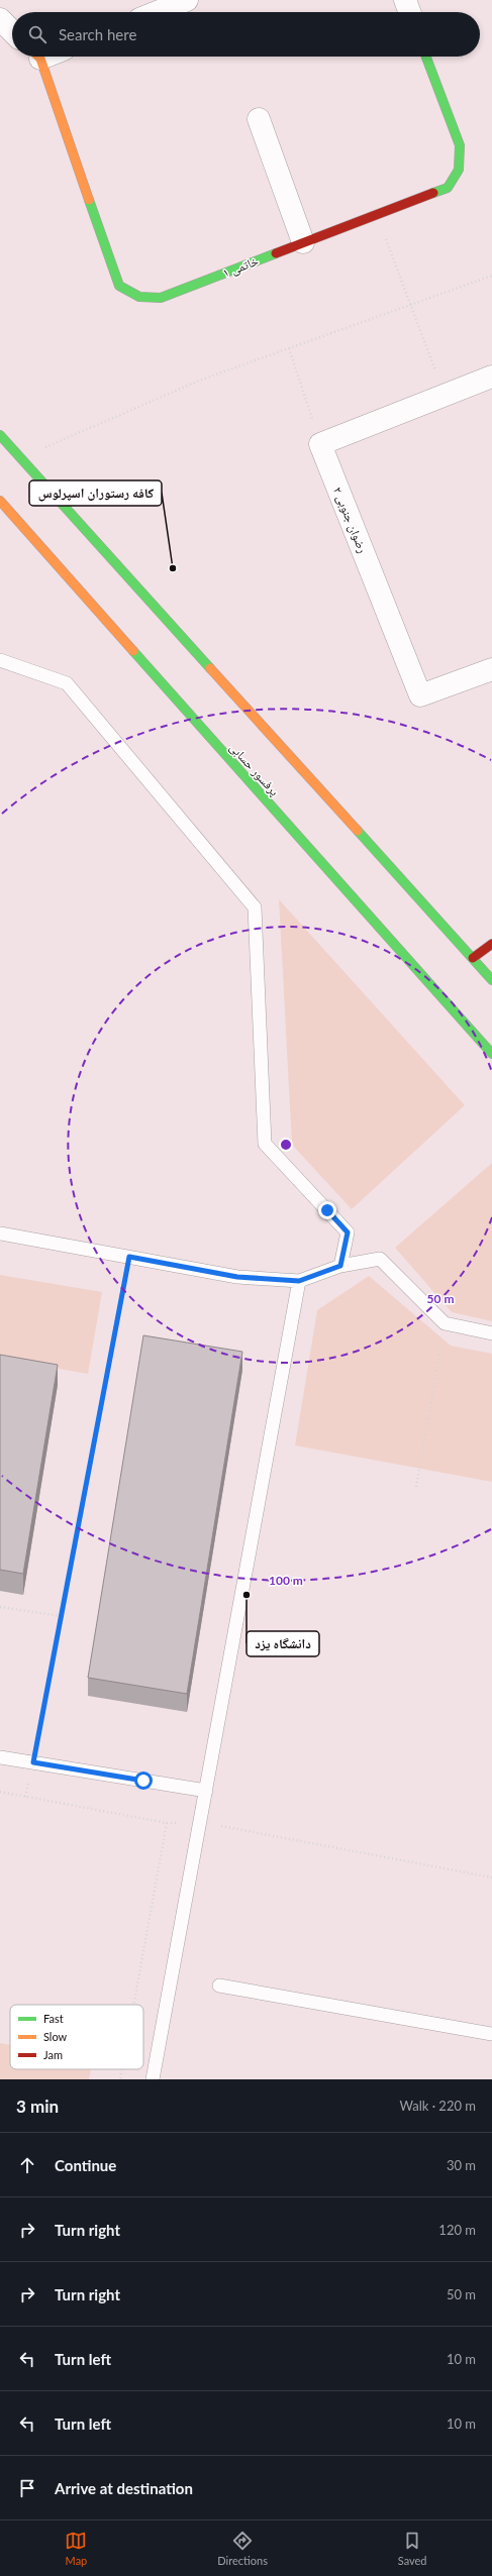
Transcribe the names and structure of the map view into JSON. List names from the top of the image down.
{
  "streets": {
    "main road": ["خاتمی ۱", "پرفسور حسابی"],
    "street": ["رضوان جنوبی ۲"]
  },
  "places": ["کافه رستوران اسپرلوس", "دانشگاه یزد"],
  "legend": ["Fast", "Slow", "Jam"],
  "page": {
    "search": "Search here",
    "heading": ["3 min", "Walk · 220 m"],
    "list": [
      ["Continue", "30 m"],
      ["Turn right", "120 m"],
      ["Turn right", "50 m"],
      ["Turn left", "10 m"],
      ["Turn left", "10 m"],
      "Arrive at destination"
    ],
    "nav": ["Map", "Directions", "Saved"]
  },
  "rings": ["50 m", "100 m"]
}
